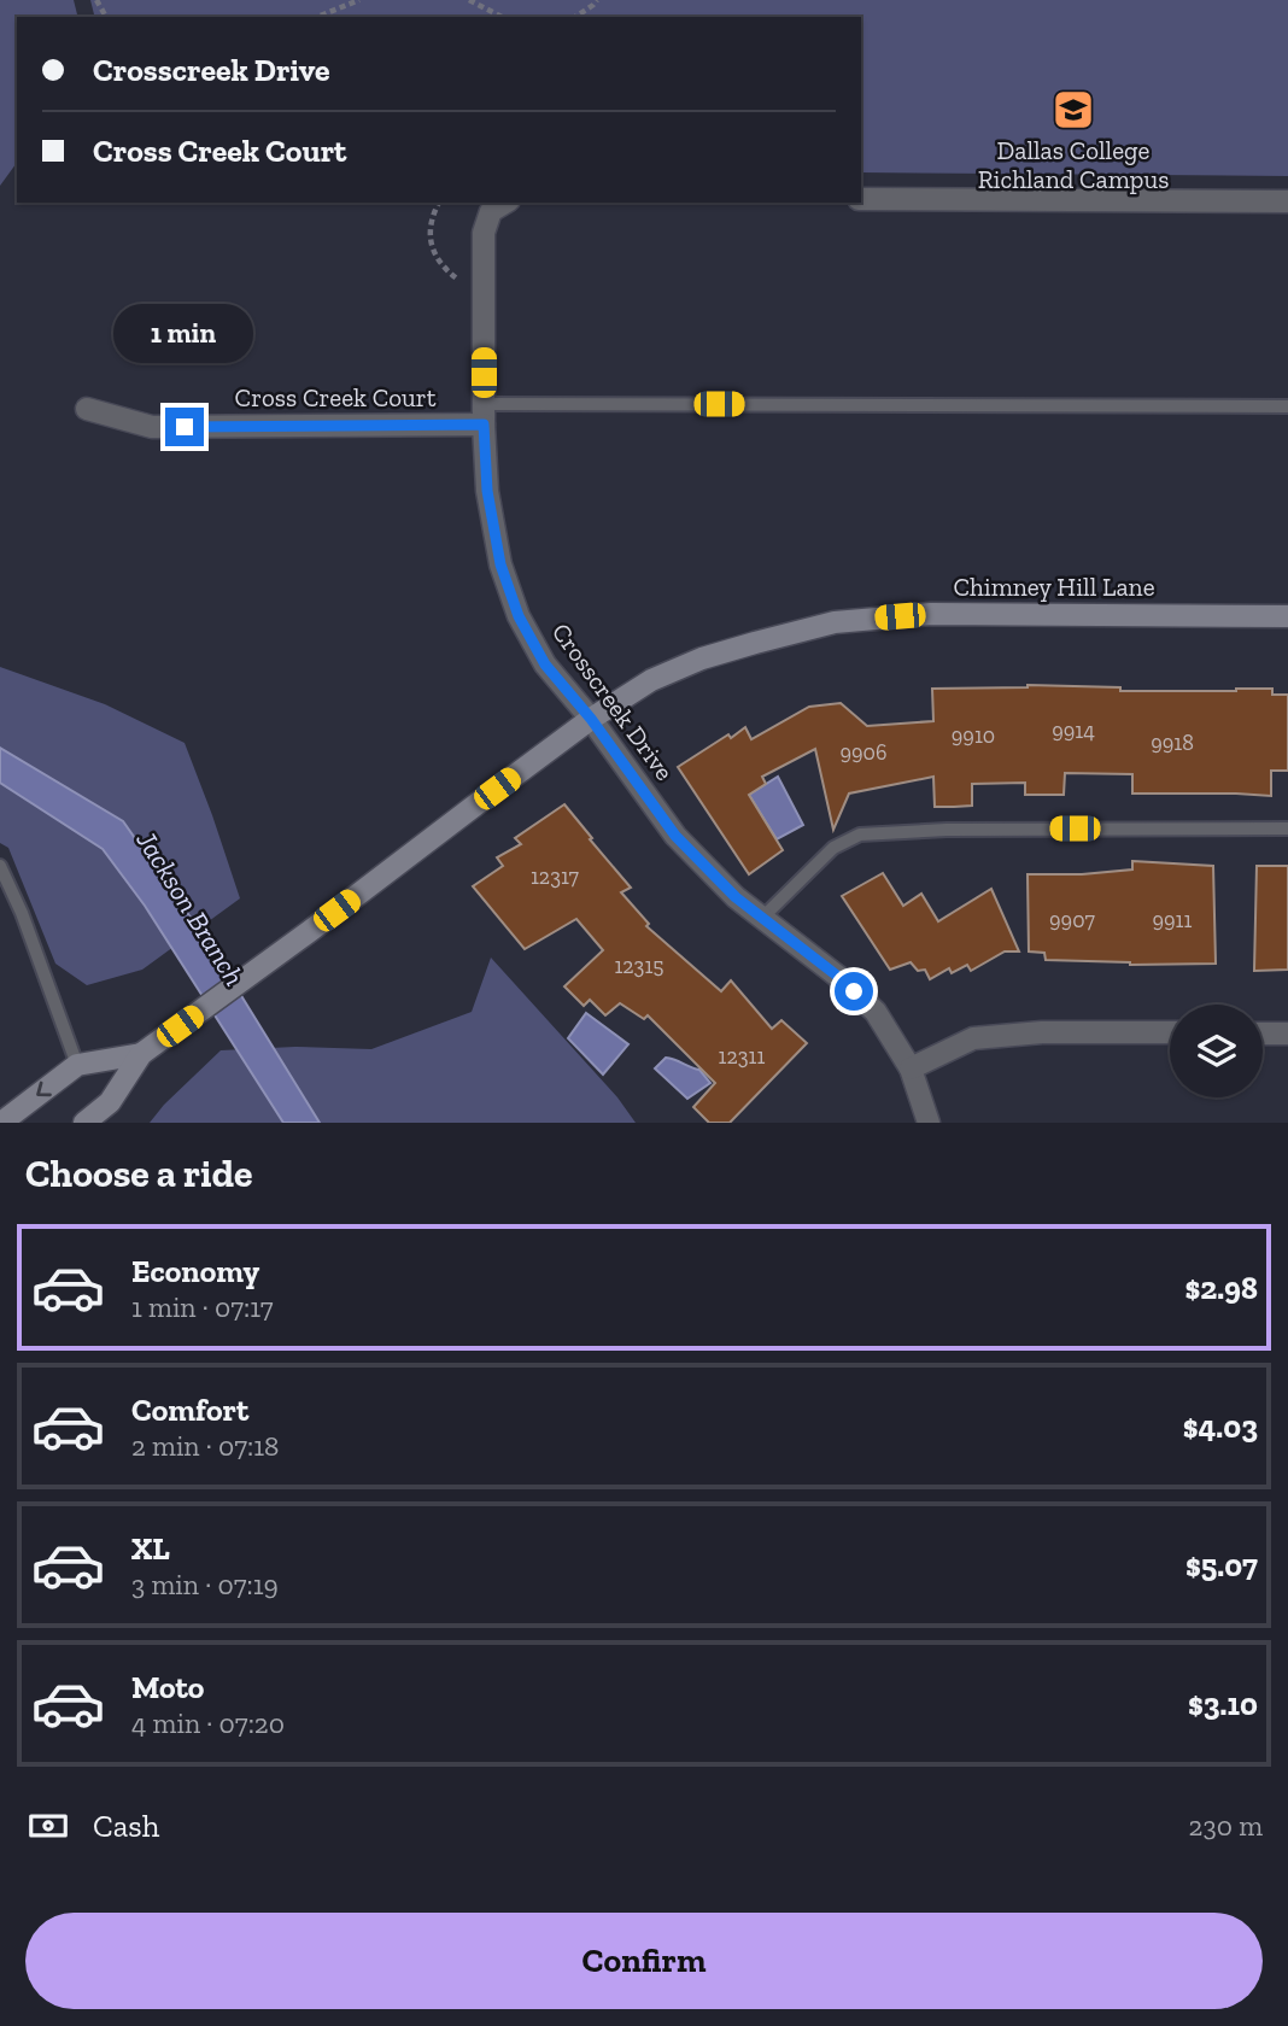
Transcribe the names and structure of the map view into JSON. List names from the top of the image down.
{
  "streets": {
    "street": ["Cross Creek Court", "Chimney Hill Lane", "Crosscreek Drive"]
  },
  "crossings": [
    ["Cross Creek Court", "Crosscreek Drive"],
    ["Chimney Hill Lane", "Crosscreek Drive"]
  ],
  "water": ["Jackson Branch"],
  "places": {
    "school or university": ["Dallas College Richland Campus"]
  },
  "house_numbers": [
    "9914",
    "9910",
    "9918",
    "9906",
    "12317",
    "9907",
    "9911",
    "12315",
    "12311"
  ],
  "page": {
    "banner": ["Crosscreek Drive", "Cross Creek Court"],
    "bubble": "1 min",
    "heading": "Choose a ride",
    "list": [
      {
        "name": "Economy",
        "note": "1 min · 07:17",
        "value": "$2.98"
      },
      {
        "name": "Comfort",
        "note": "2 min · 07:18",
        "value": "$4.03"
      },
      {
        "name": "XL",
        "note": "3 min · 07:19",
        "value": "$5.07"
      },
      {
        "name": "Moto",
        "note": "4 min · 07:20",
        "value": "$3.10"
      }
    ],
    "pay": ["Cash", "230 m"],
    "buttons": "Confirm"
  }
}
